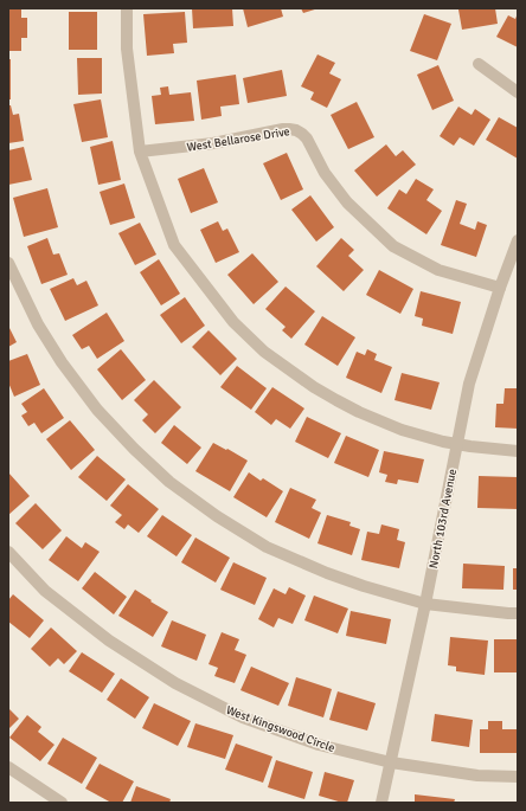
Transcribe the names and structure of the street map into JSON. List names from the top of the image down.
{
  "streets": {
    "street": ["West Bellarose Drive", "North 103rd Avenue", "West Kingswood Circle"]
  },
  "crossings": [
    ["West Bellarose Drive", "North 103rd Avenue"],
    ["North 103rd Avenue", "West Kingswood Circle"]
  ]
}
